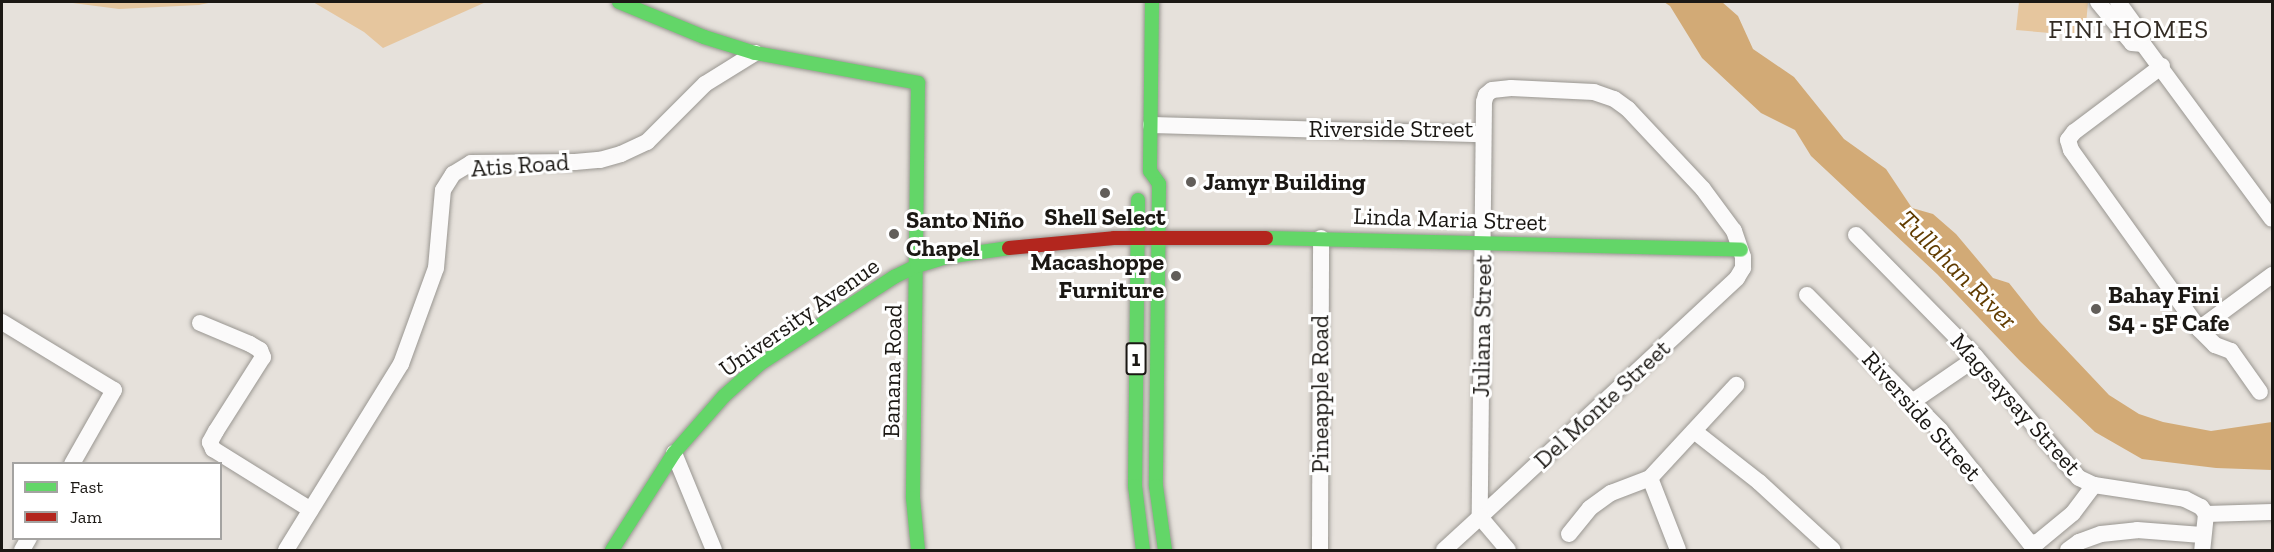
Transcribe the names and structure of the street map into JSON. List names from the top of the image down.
{
  "streets": {
    "main road": [
      "Linda Maria Street",
      "University Avenue",
      "1",
      "Banana Road"
    ],
    "street": [
      "Riverside Street",
      "Atis Road",
      "Juliana Street",
      "Pineapple Road",
      "Del Monte Street",
      "Magsaysay Street"
    ]
  },
  "crossings": [
    ["Riverside Street", "Linda Maria Street"],
    ["Riverside Street", "Juliana Street"],
    ["Riverside Street", "1"],
    ["Riverside Street", "Del Monte Street"],
    ["Riverside Street", "Magsaysay Street"],
    ["Atis Road", "Banana Road"],
    ["Linda Maria Street", "University Avenue"],
    ["Linda Maria Street", "Juliana Street"],
    ["Linda Maria Street", "1"],
    ["Linda Maria Street", "Pineapple Road"],
    ["Linda Maria Street", "Del Monte Street"],
    ["University Avenue", "1"],
    ["University Avenue", "Banana Road"],
    ["Juliana Street", "Del Monte Street"]
  ],
  "districts": ["FINI HOMES"],
  "water": ["Tullahan River"],
  "places": [
    "Jamyr Building",
    "Shell Select",
    "Santo Niño Chapel",
    "Macashoppe Furniture",
    "Bahay Fini S4 - 5F Cafe"
  ],
  "legend": ["Fast", "Jam"]
}
